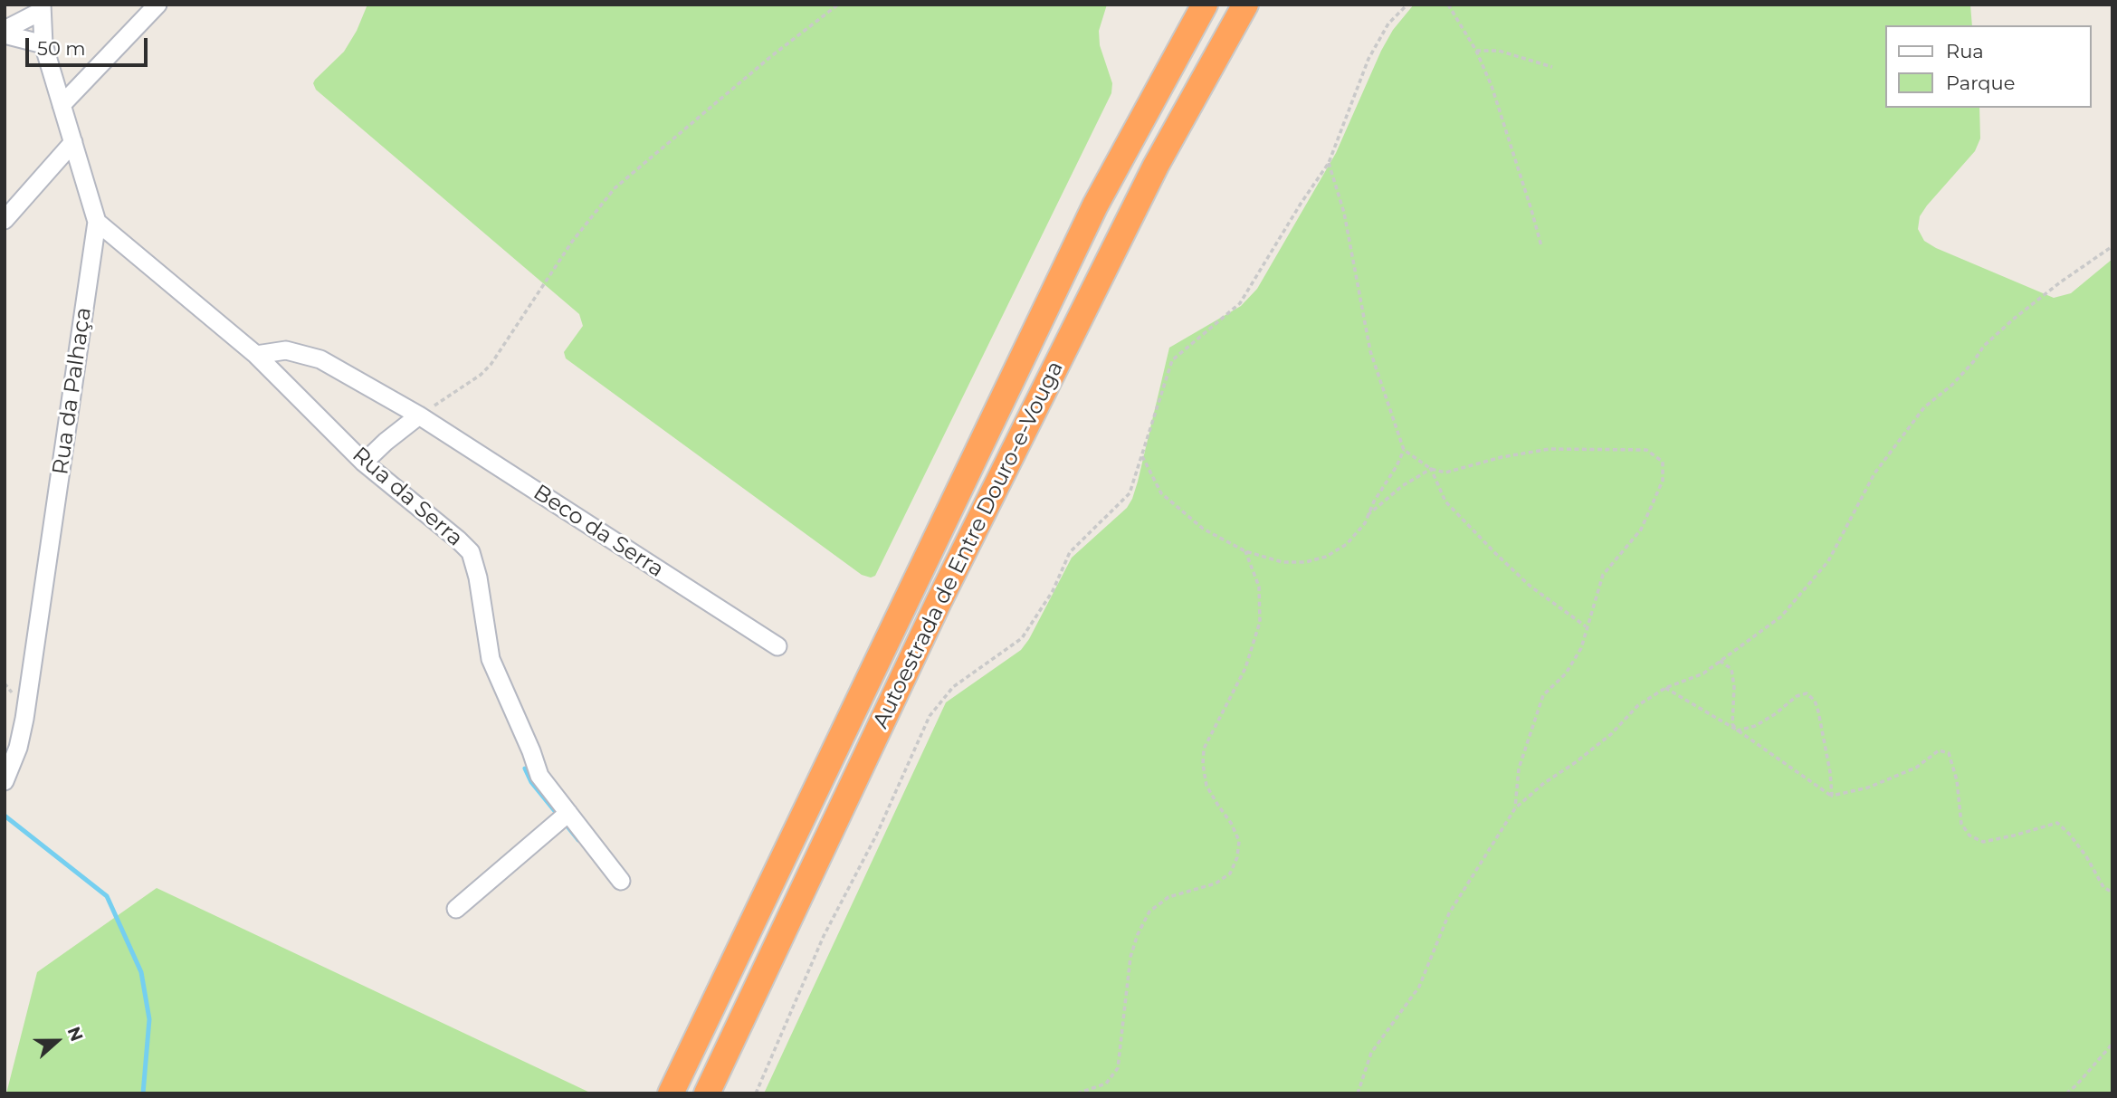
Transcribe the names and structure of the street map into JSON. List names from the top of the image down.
{
  "streets": {
    "highway": ["Autoestrada de Entre Douro-e-Vouga"],
    "street": ["Rua da Palhaça", "Rua da Serra", "Beco da Serra"]
  },
  "crossings": [
    ["Rua da Palhaça", "Rua da Serra"],
    ["Rua da Serra", "Beco da Serra"]
  ],
  "legend": ["Rua", "Parque"],
  "scale_bar": "50 m",
  "north": "right"
}
